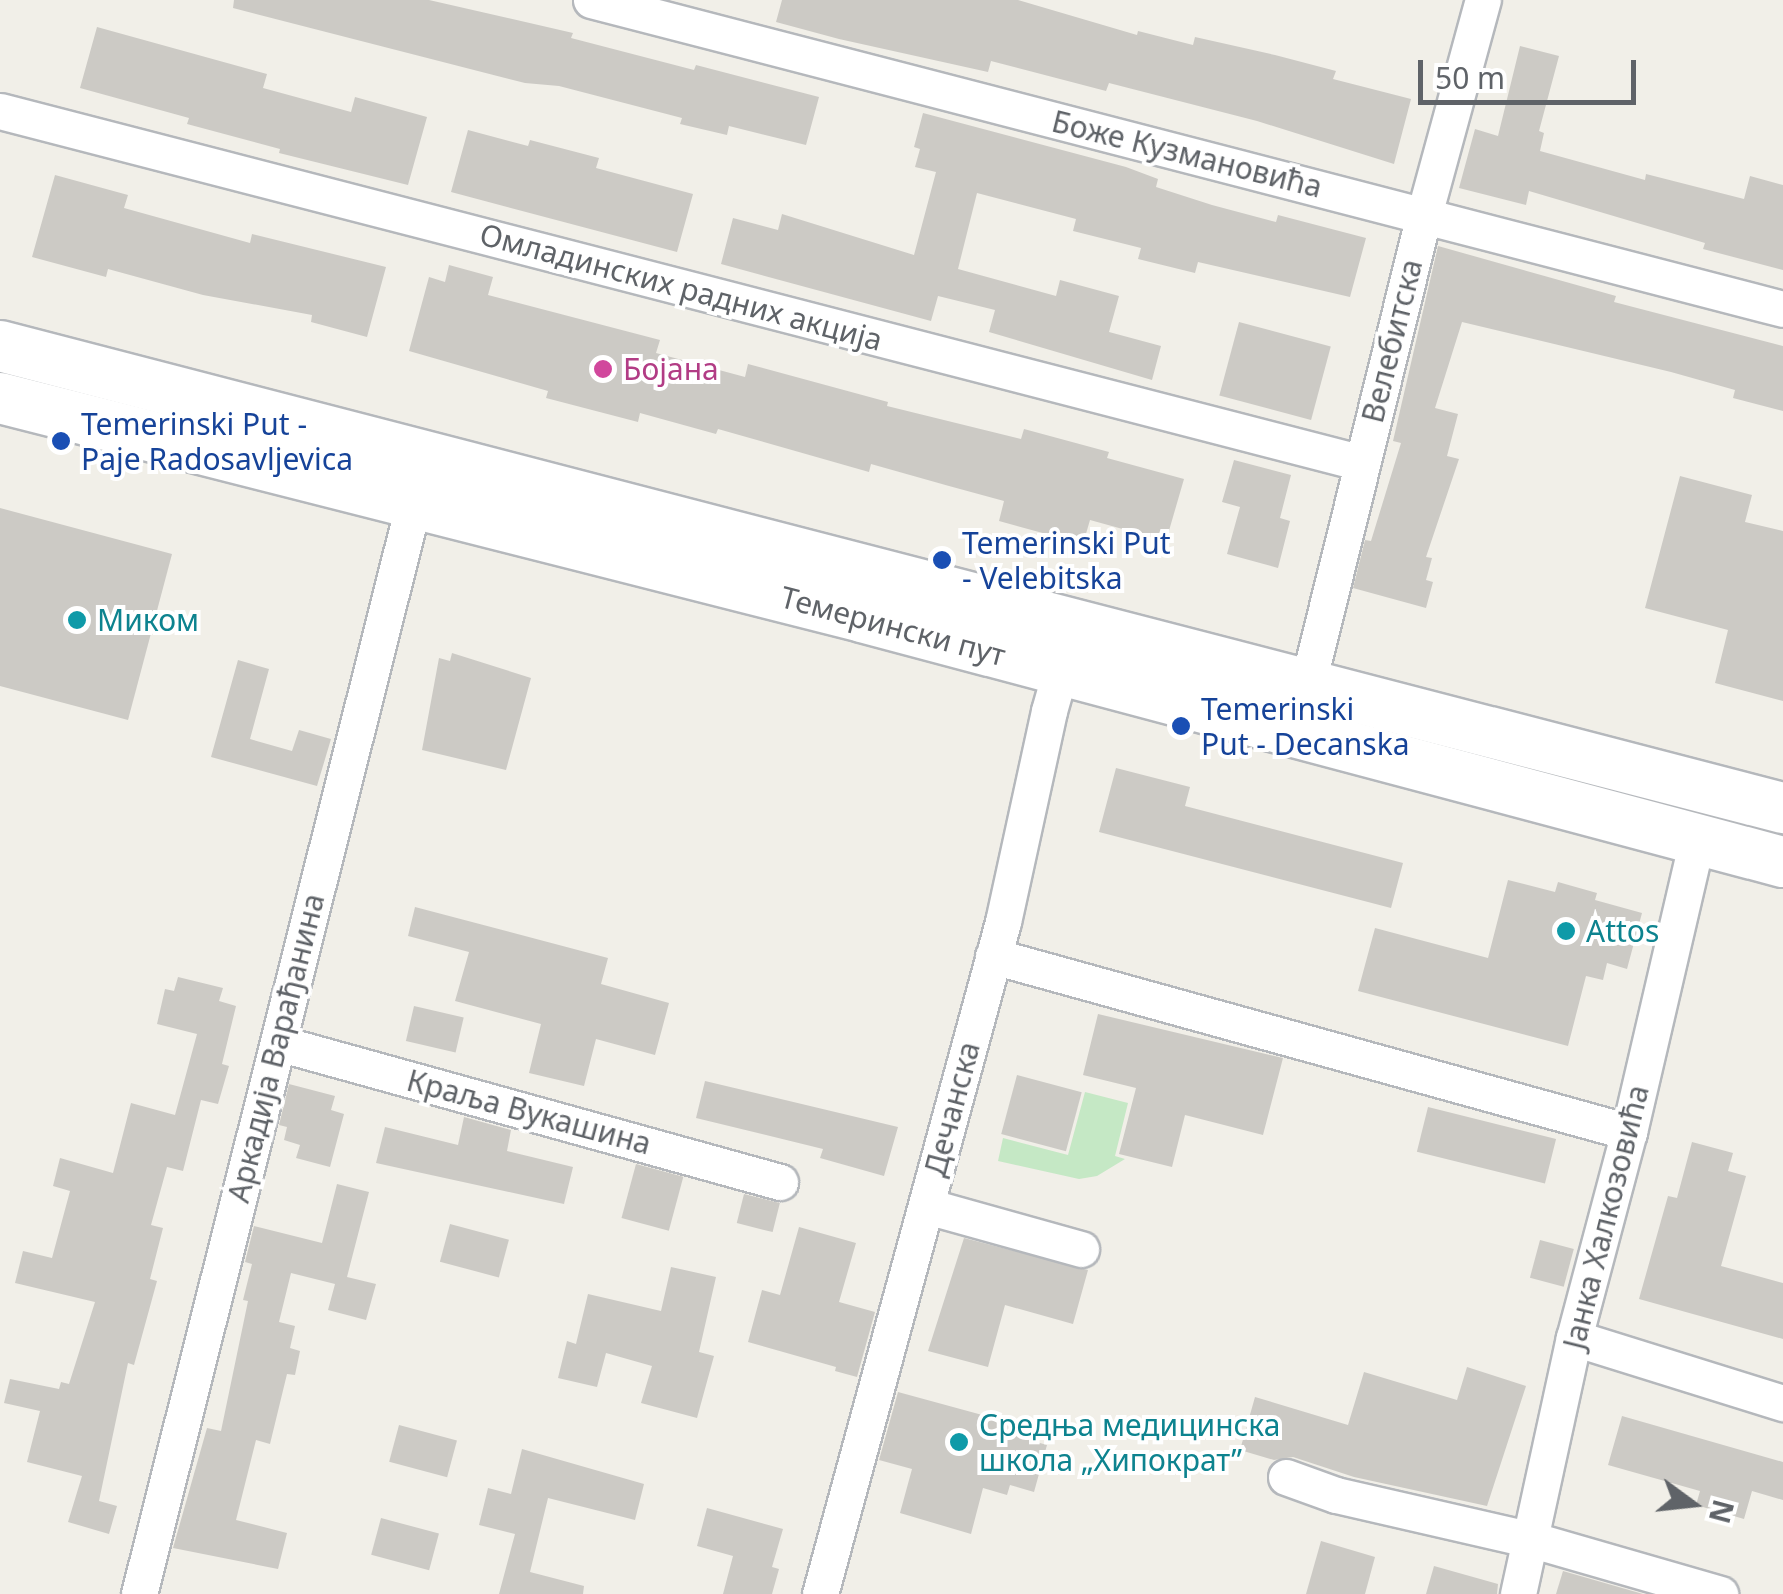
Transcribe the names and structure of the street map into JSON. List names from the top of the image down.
{
  "streets": {
    "main road": ["Темерински пут"],
    "street": [
      "Боже Кузмановића",
      "Омладинских радних акција",
      "Велебитска",
      "Аркадија Варађанина",
      "Дечанска",
      "Краља Вукашина",
      "Јанка Халкозовића"
    ]
  },
  "crossings": [
    ["Боже Кузмановића", "Велебитска"],
    ["Омладинских радних акција", "Велебитска"],
    ["Велебитска", "Темерински пут"],
    ["Темерински пут", "Аркадија Варађанина"],
    ["Темерински пут", "Дечанска"],
    ["Темерински пут", "Јанка Халкозовића"],
    ["Аркадија Варађанина", "Краља Вукашина"]
  ],
  "places": [
    "Бојана",
    "Temerinski Put - Paje Radosavljevica",
    "Temerinski Put - Velebitska",
    "Миком",
    "Temerinski Put - Decanska",
    "Attos",
    "Средња медицинска школа „Хипократ”"
  ],
  "scale_bar": "50 m",
  "north": "right"
}
